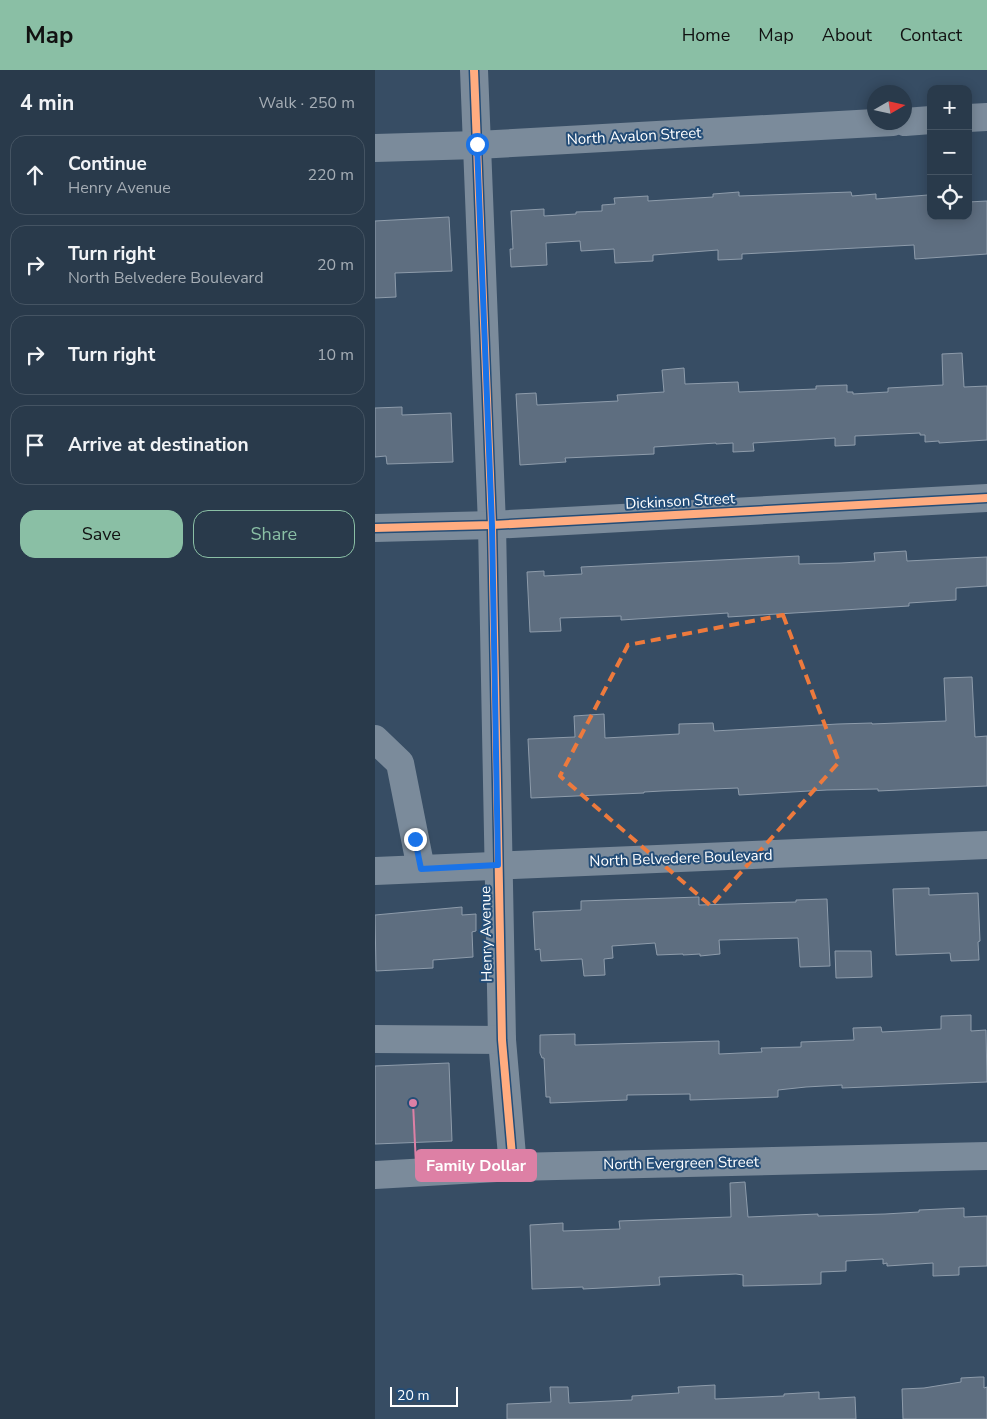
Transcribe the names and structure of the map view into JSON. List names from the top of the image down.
{
  "streets": {
    "street": [
      "North Avalon Street",
      "Dickinson Street",
      "North Belvedere Boulevard",
      "Henry Avenue",
      "North Evergreen Street"
    ]
  },
  "crossings": [
    ["North Avalon Street", "Henry Avenue"],
    ["Dickinson Street", "Henry Avenue"],
    ["North Belvedere Boulevard", "Henry Avenue"],
    ["Henry Avenue", "North Evergreen Street"]
  ],
  "places": ["Family Dollar"],
  "scale_bar": "20 m",
  "north": "right",
  "page": {
    "header": "Map",
    "nav": [
      "Home",
      "Map",
      "About",
      "Contact"
    ],
    "heading": ["4 min", "Walk · 250 m"],
    "map_buttons": ["+", "−"],
    "list": [
      ["Continue", "Henry Avenue", "220 m"],
      ["Turn right", "North Belvedere Boulevard", "20 m"],
      ["Turn right", "10 m"],
      "Arrive at destination"
    ],
    "buttons": ["Save", "Share"],
    "scale": "20 m"
  }
}
